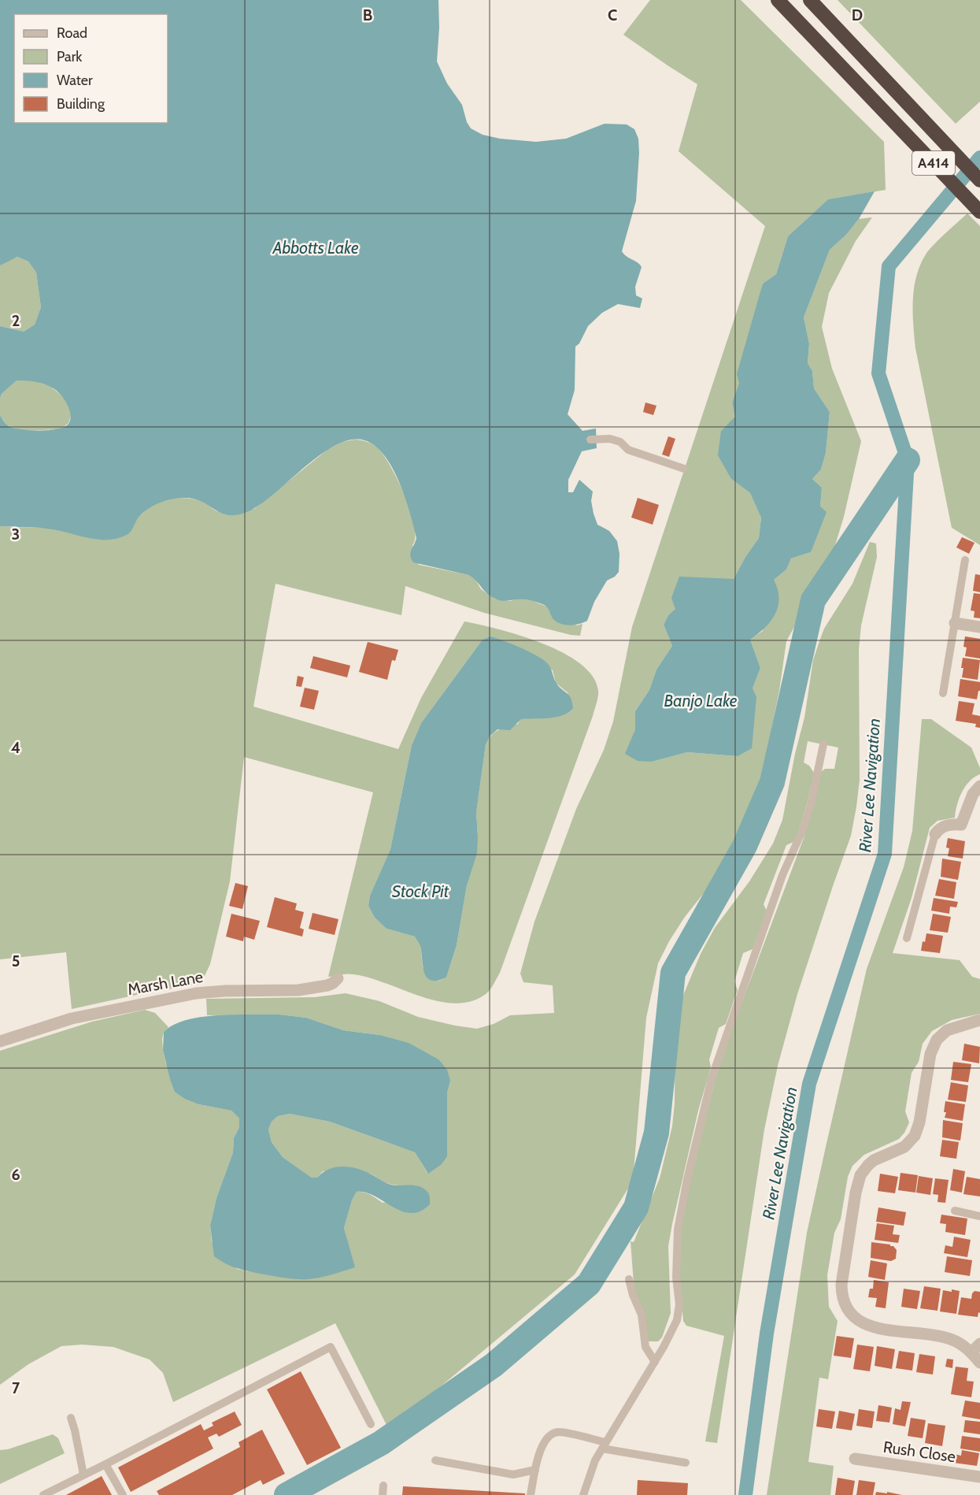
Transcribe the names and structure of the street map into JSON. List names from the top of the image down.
{
  "streets": {
    "highway": ["A414"],
    "street": ["Marsh Lane", "Rush Close"]
  },
  "water": [
    "Abbotts Lake",
    "Banjo Lake",
    "River Lee Navigation",
    "Stock Pit"
  ],
  "legend": [
    "Road",
    "Park",
    "Water",
    "Building"
  ],
  "grid": {
    "columns": ["B", "C", "D"],
    "rows": [
      "2",
      "3",
      "4",
      "5",
      "6",
      "7"
    ]
  }
}
